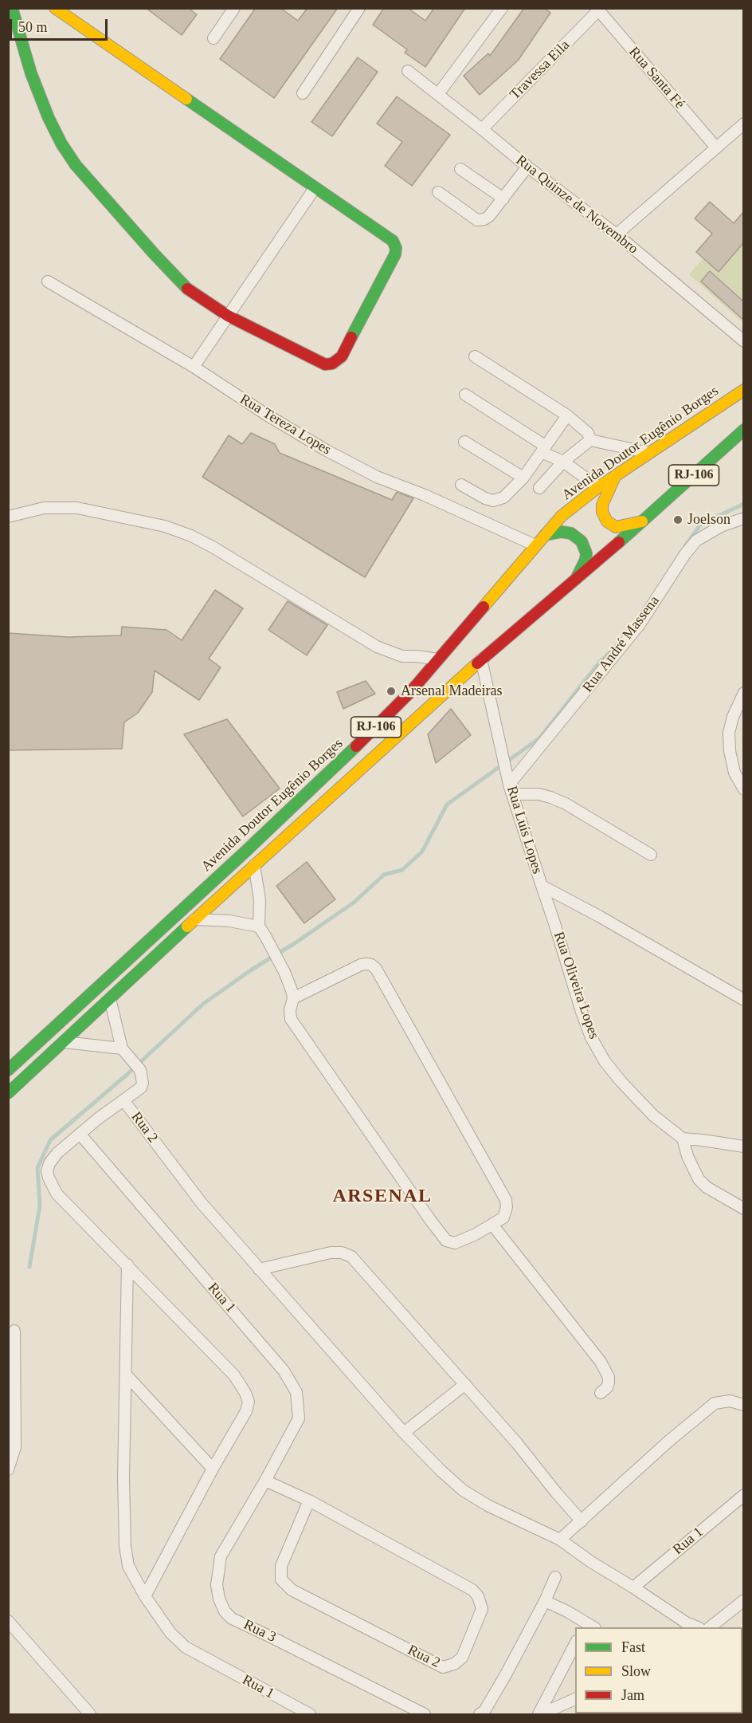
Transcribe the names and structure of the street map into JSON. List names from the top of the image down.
{
  "streets": {
    "main road": ["Avenida Doutor Eugênio Borges", "RJ-106"],
    "street": [
      "Travessa Eila",
      "Rua Santa Fé",
      "Rua Quinze de Novembro",
      "Rua Tereza Lopes",
      "Rua André Massena",
      "Rua Luís Lopes",
      "Rua Oliveira Lopes",
      "Rua 2",
      "Rua 1",
      "Rua 3"
    ]
  },
  "crossings": [
    ["Travessa Eila", "Rua Santa Fé"],
    ["Travessa Eila", "Rua Quinze de Novembro"],
    ["Rua Tereza Lopes", "Avenida Doutor Eugênio Borges"],
    ["RJ-106", "Rua Luís Lopes"],
    ["Rua André Massena", "Rua Luís Lopes"],
    ["Rua Luís Lopes", "Rua Oliveira Lopes"],
    ["Rua 2", "Rua 1"],
    ["Rua 2", "Rua 3"],
    ["Rua 1", "Rua 3"]
  ],
  "districts": ["ARSENAL"],
  "places": ["Joelson", "Arsenal Madeiras"],
  "legend": ["Fast", "Slow", "Jam"],
  "scale_bar": "50 m"
}
